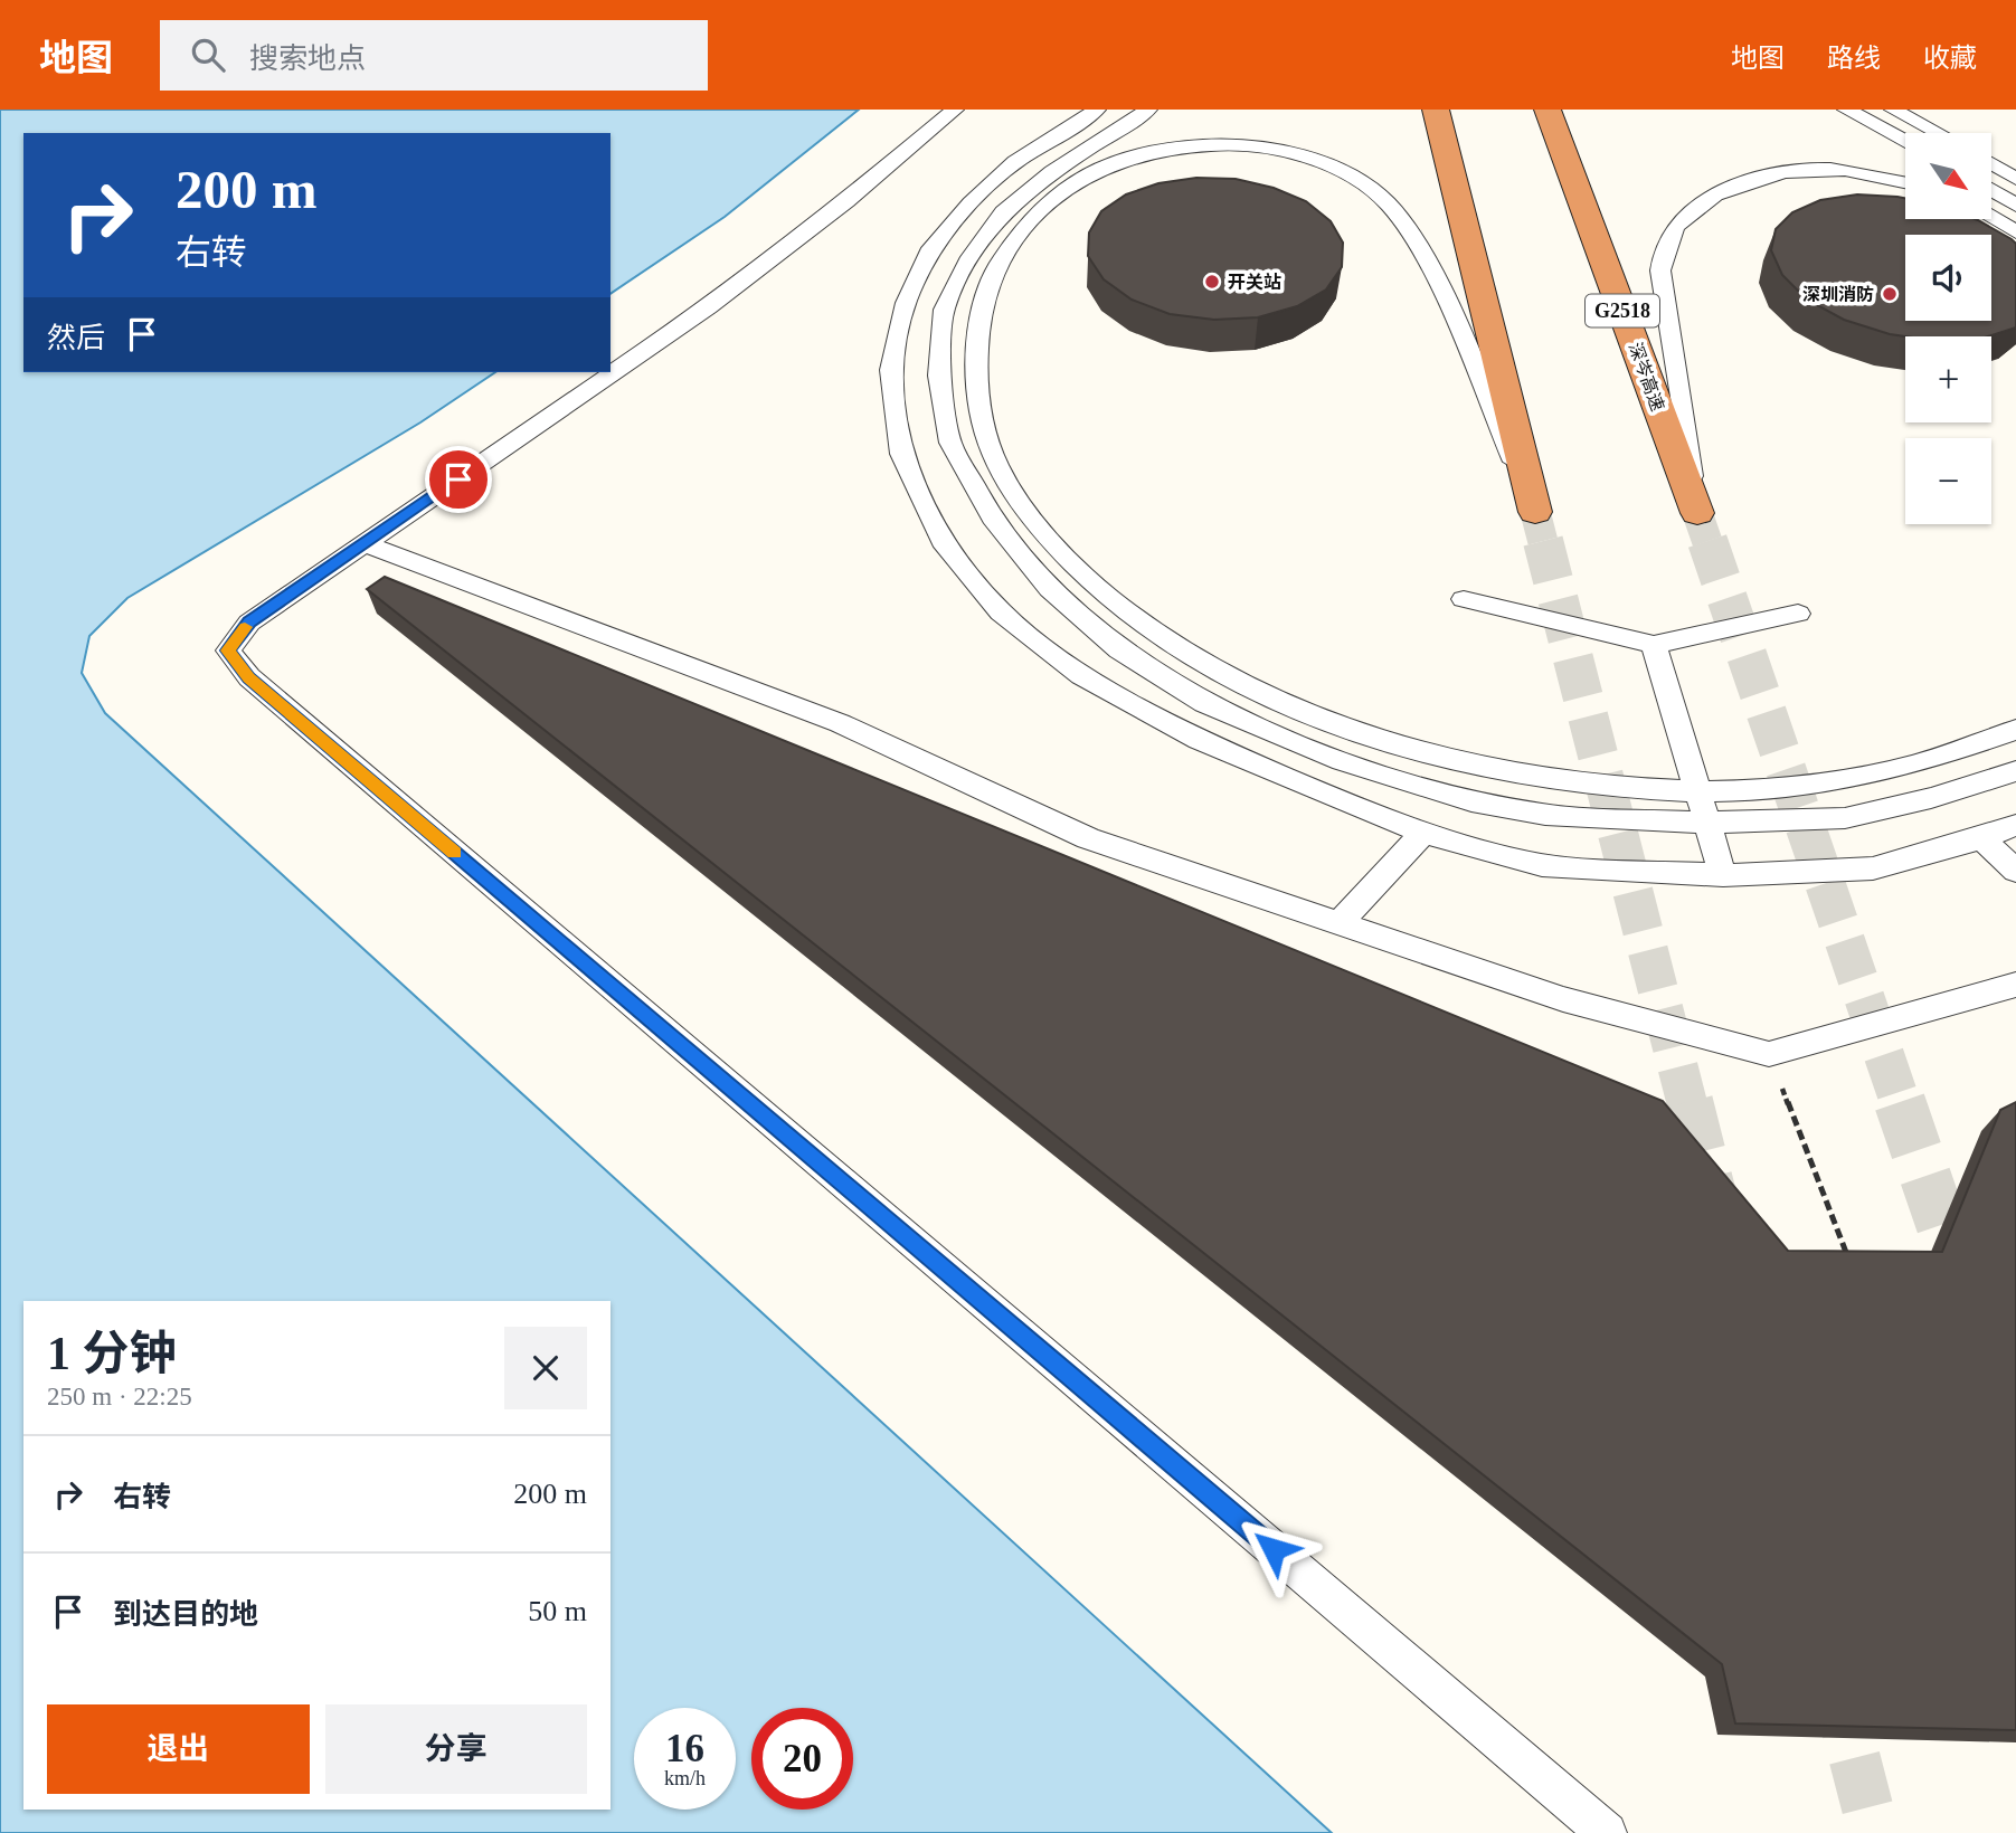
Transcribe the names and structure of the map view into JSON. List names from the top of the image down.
{
  "streets": {
    "highway": ["G2518", "深岑高速"]
  },
  "places": ["开关站", "深圳消防"],
  "north": "bottom right",
  "page": {
    "header": "地图",
    "search": "搜索地点",
    "nav": ["地图", "路线", "收藏"],
    "map_buttons": ["+", "−"],
    "turn": ["200 m", "右转"],
    "then": "然后",
    "heading": ["1 分钟", "250 m · 22:25"],
    "list": [
      {
        "name": "右转",
        "value": "200 m"
      },
      {
        "name": "到达目的地",
        "value": "50 m"
      }
    ],
    "buttons": ["退出", "分享"],
    "speed": "16 km/h",
    "limit": "20"
  }
}
